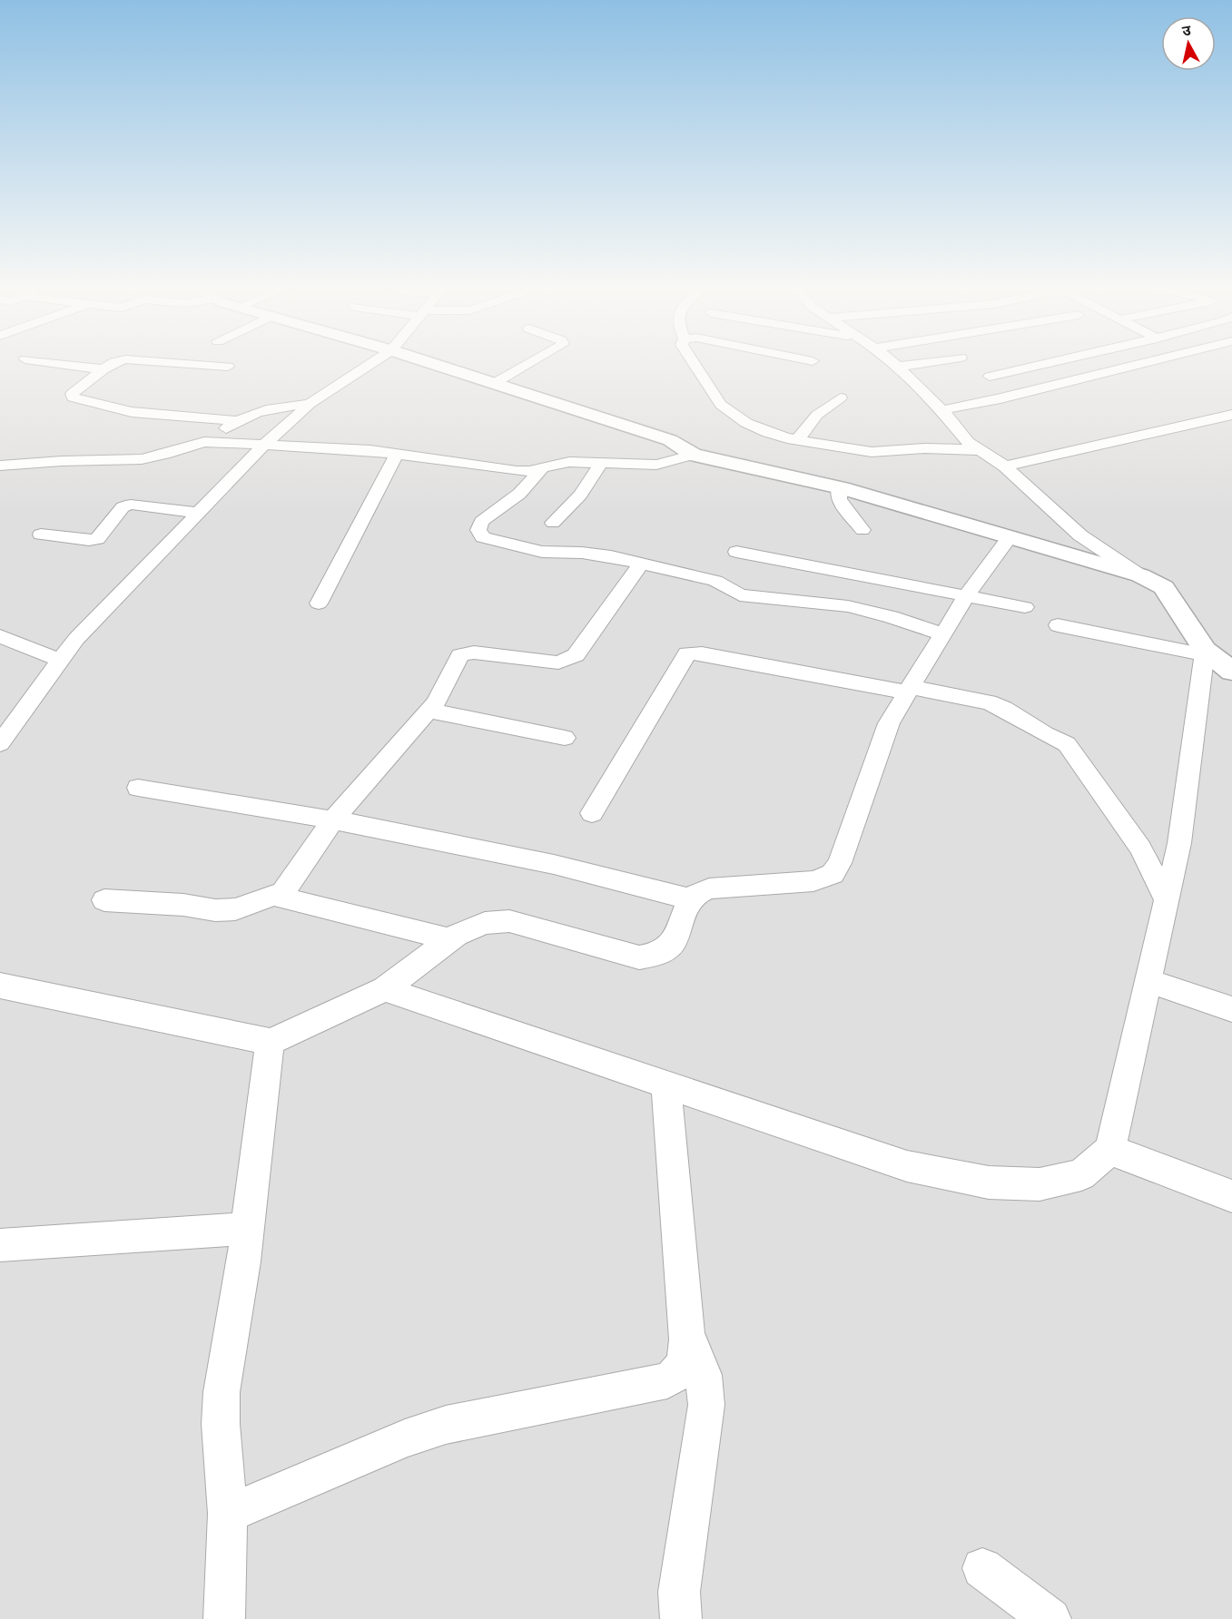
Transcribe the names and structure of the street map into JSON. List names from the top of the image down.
{
  "north": "top"
}
